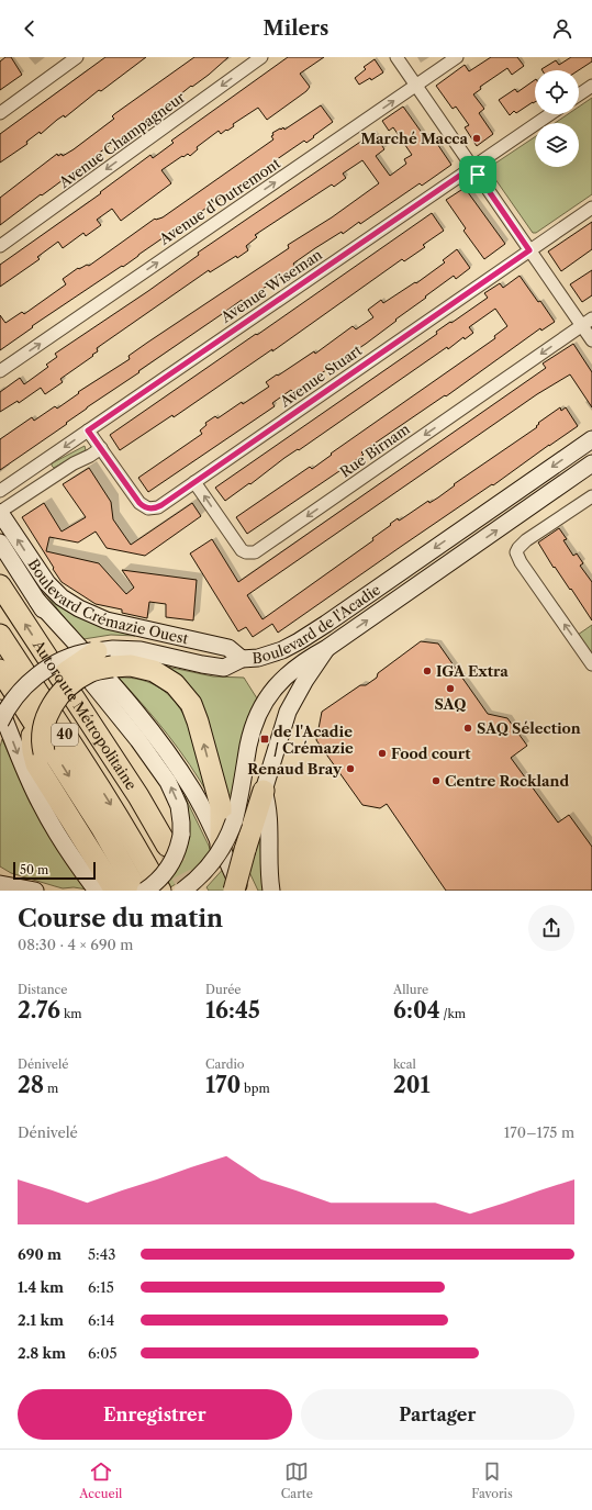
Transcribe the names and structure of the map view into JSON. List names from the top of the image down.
{
  "streets": {
    "highway": ["Autoroute Métropolitaine", "40"],
    "main road": ["Boulevard Crémazie Ouest", "Boulevard de l'Acadie"],
    "street": [
      "Avenue Champagneur",
      "Avenue d'Outremont",
      "Avenue Wiseman",
      "Avenue Stuart",
      "Rue Birnam"
    ]
  },
  "crossings": [
    ["Avenue Wiseman", "Avenue Stuart"],
    ["Avenue Stuart", "Rue Birnam"],
    ["Boulevard Crémazie Ouest", "Boulevard de l'Acadie"]
  ],
  "one_way": ["Avenue Champagneur", "Avenue d'Outremont", "Rue Birnam"],
  "places": {
    "other": [
      "Marché Macca",
      "IGA Extra",
      "SAQ",
      "SAQ Sélection",
      "Food court",
      "Renaud Bray",
      "Centre Rockland"
    ],
    "transit": ["de l'Acadie / Crémazie"]
  },
  "scale_bar": "50 m",
  "page": {
    "header": "Milers",
    "scale": "50 m",
    "heading": ["Course du matin", "08:30 · 4 × 690 m"],
    "stats": [
      ["Distance", "2.76 km"],
      ["Durée", "16:45"],
      ["Allure", "6:04 /km"],
      ["Dénivelé", "28 m"],
      ["Cardio", "170 bpm"],
      ["kcal", "201"]
    ],
    "chart": ["Dénivelé", "170–175 m"],
    "list": [
      {
        "name": "690 m",
        "note": "5:43"
      },
      {
        "name": "1.4 km",
        "note": "6:15"
      },
      {
        "name": "2.1 km",
        "note": "6:14"
      },
      {
        "name": "2.8 km",
        "note": "6:05"
      }
    ],
    "buttons": ["Enregistrer", "Partager"],
    "tabs": ["Accueil", "Carte", "Favoris"]
  }
}
